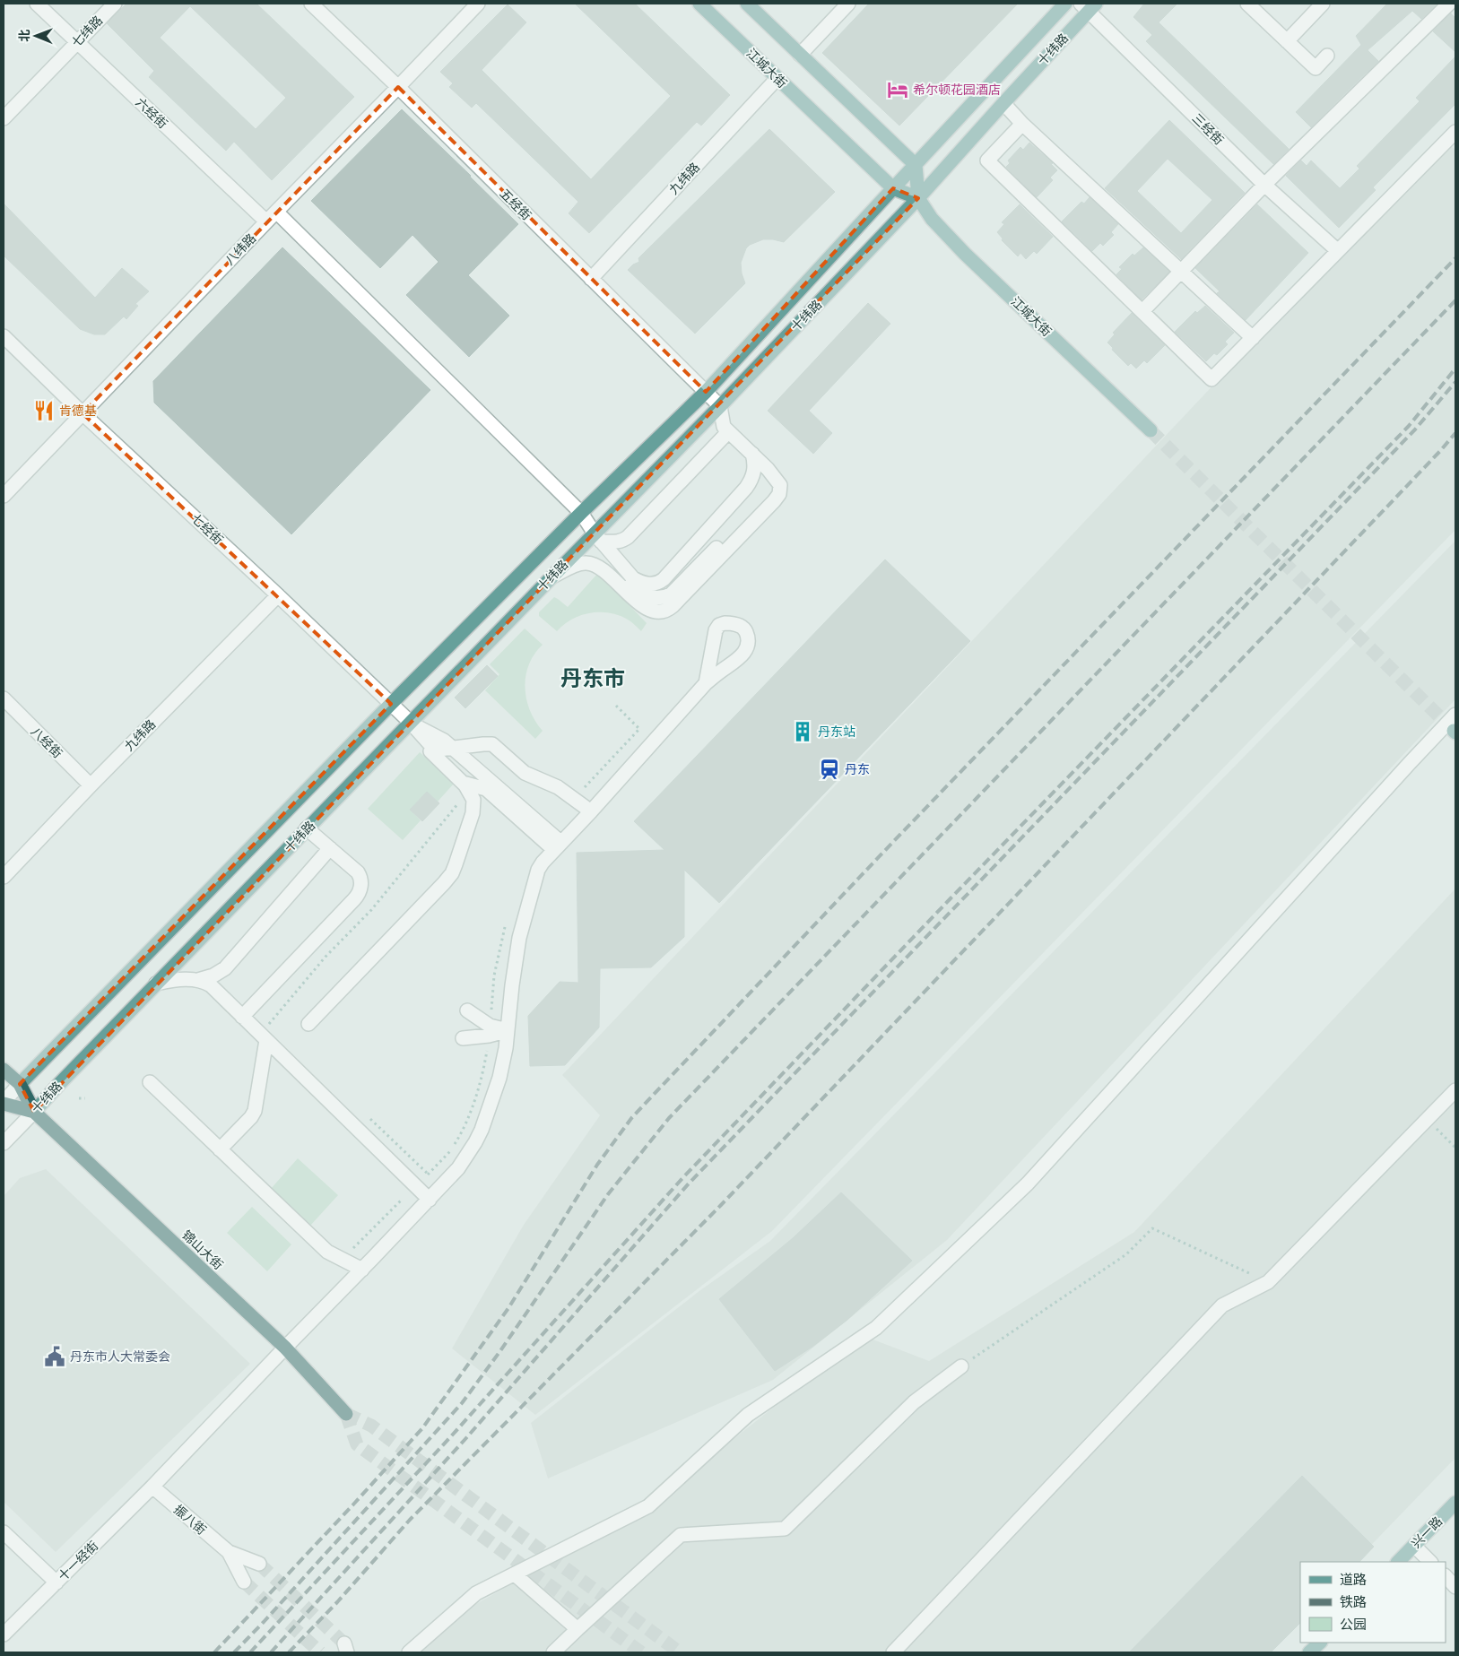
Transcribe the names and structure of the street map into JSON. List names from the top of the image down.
{
  "streets": {
    "highway": ["锦山大街"],
    "main road": ["十纬路", "江城大街", "兴一路"],
    "street": [
      "七纬路",
      "六经街",
      "三经街",
      "九纬路",
      "五经街",
      "八纬路",
      "七经街",
      "八经街",
      "振八街",
      "十一经街"
    ]
  },
  "crossings": [
    ["七纬路", "六经街"],
    ["十纬路", "江城大街"],
    ["十纬路", "三经街"],
    ["十纬路", "五经街"],
    ["十纬路", "七经街"],
    ["十纬路", "锦山大街"],
    ["江城大街", "九纬路"],
    ["六经街", "八纬路"],
    ["九纬路", "五经街"],
    ["九纬路", "七经街"],
    ["九纬路", "八经街"],
    ["五经街", "八纬路"],
    ["八纬路", "七经街"],
    ["锦山大街", "十一经街"],
    ["振八街", "十一经街"]
  ],
  "districts": ["丹东市"],
  "places": {
    "hotel": ["希尔顿花园酒店"],
    "restaurant": ["肯德基"],
    "building": ["丹东站"],
    "station": ["丹东"],
    "public building": ["丹东市人大常委会"]
  },
  "legend": ["道路", "铁路", "公园"],
  "north": "left"
}
